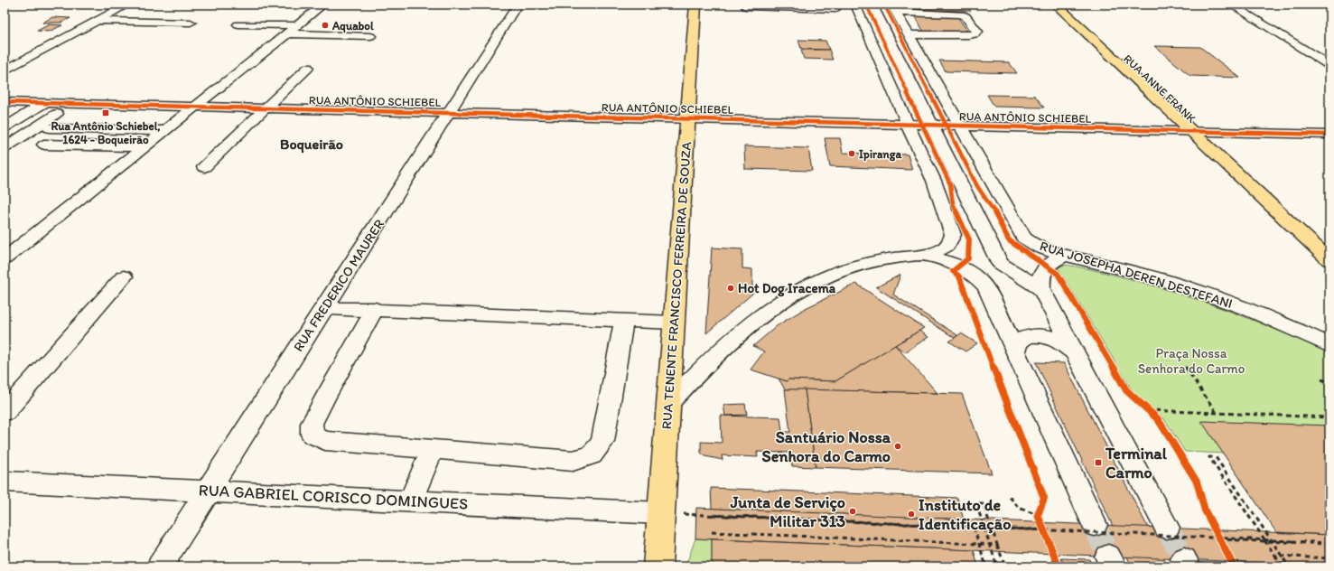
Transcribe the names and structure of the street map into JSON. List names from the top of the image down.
{
  "streets": {
    "main road": ["RUA ANNE FRANK", "RUA TENENTE FRANCISCO FERREIRA DE SOUZA"],
    "street": [
      "RUA ANTÔNIO SCHIEBEL",
      "RUA JOSEPHA DEREN DESTEFANI",
      "RUA FREDERICO MAURER",
      "RUA GABRIEL CORISCO DOMINGUES"
    ]
  },
  "crossings": [
    ["RUA ANNE FRANK", "RUA ANTÔNIO SCHIEBEL"],
    ["RUA ANTÔNIO SCHIEBEL", "RUA FREDERICO MAURER"],
    ["RUA ANTÔNIO SCHIEBEL", "RUA TENENTE FRANCISCO FERREIRA DE SOUZA"],
    ["RUA FREDERICO MAURER", "RUA GABRIEL CORISCO DOMINGUES"],
    ["RUA TENENTE FRANCISCO FERREIRA DE SOUZA", "RUA GABRIEL CORISCO DOMINGUES"]
  ],
  "districts": ["Boqueirão"],
  "parks": ["Praça Nossa Senhora do Carmo"],
  "places": {
    "other": [
      "Aquabol",
      "Ipiranga",
      "Hot Dog Iracema",
      "Santuário Nossa Senhora do Carmo",
      "Junta de Serviço Militar 313",
      "Instituto de Identificação"
    ],
    "transit": ["Rua Antônio Schiebel, 1624 - Boqueirão", "Terminal Carmo"]
  }
}
